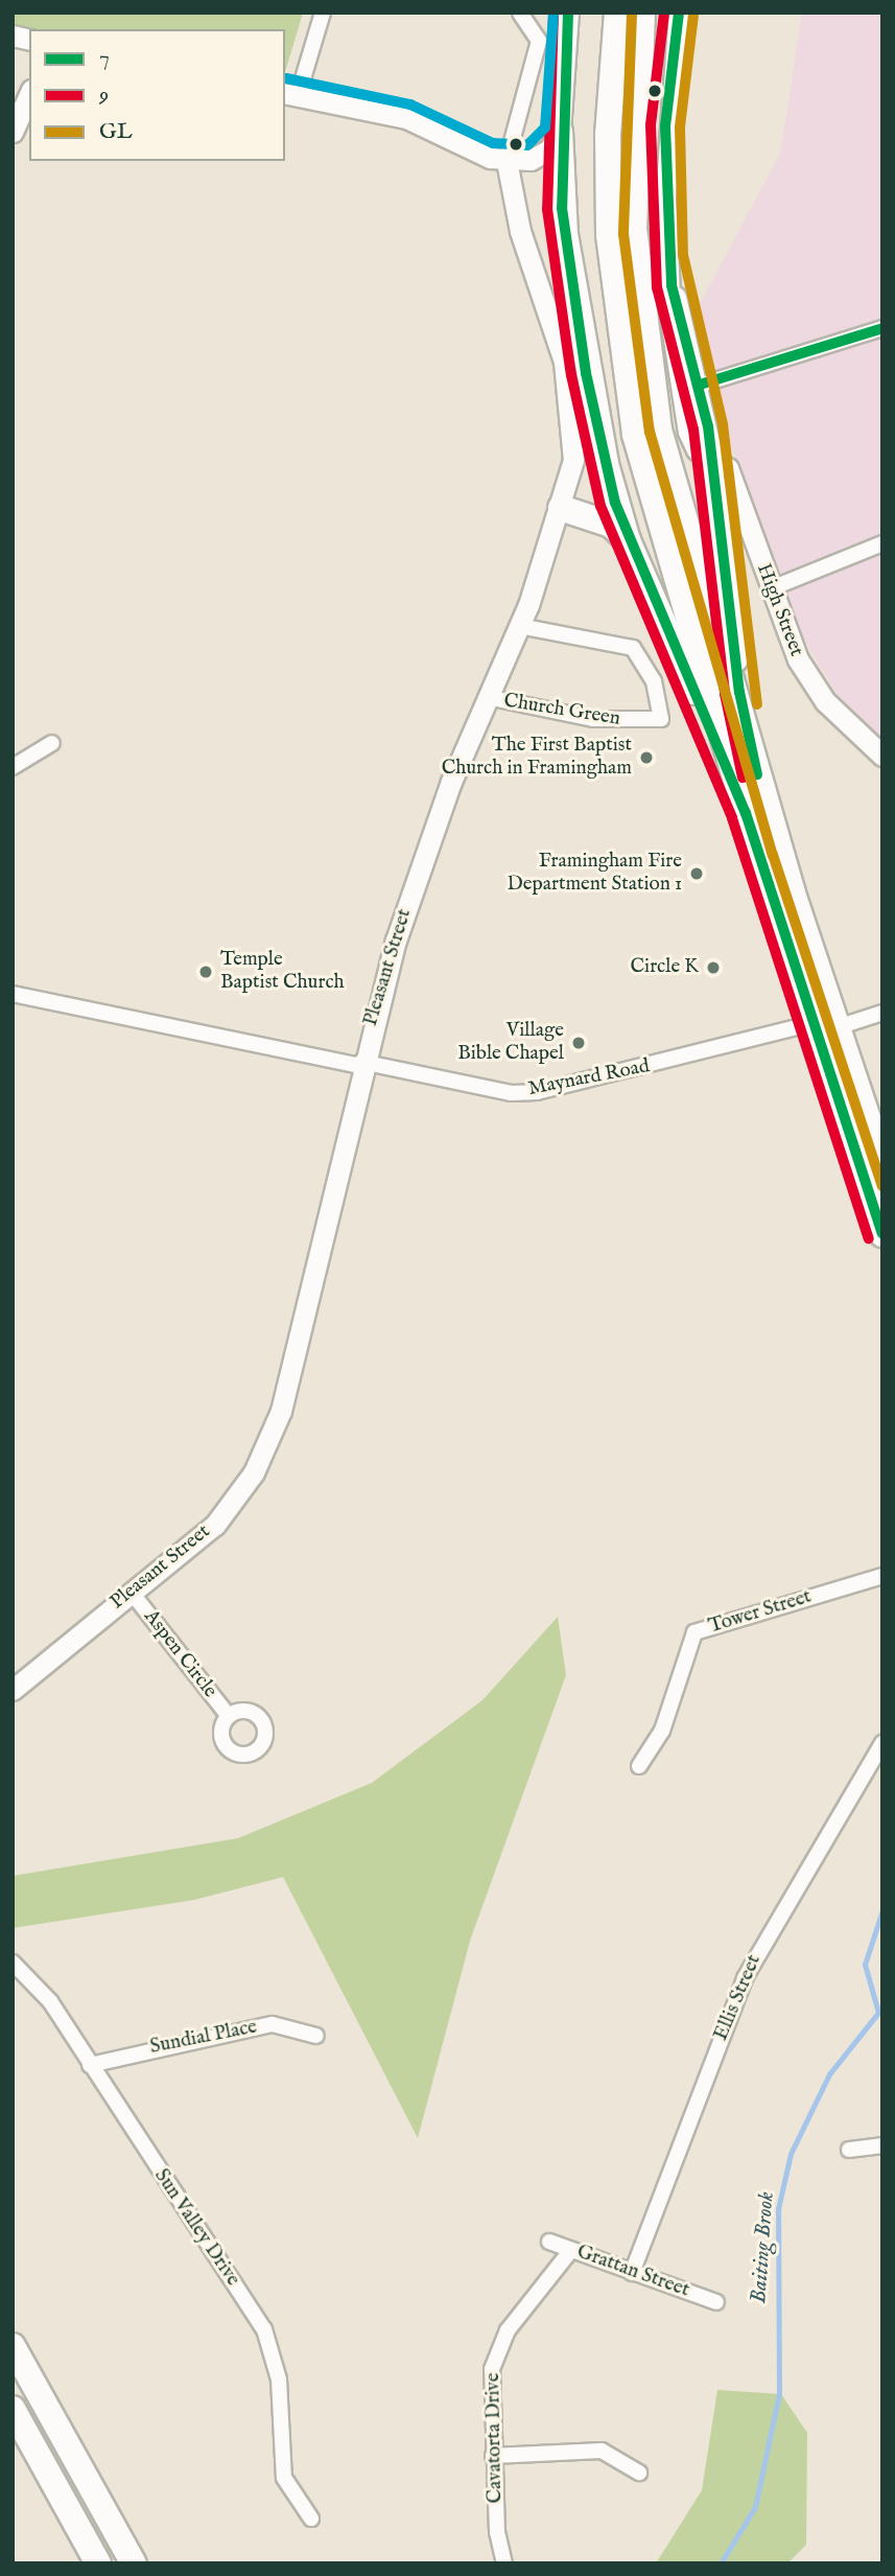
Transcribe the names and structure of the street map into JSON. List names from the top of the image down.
{
  "streets": {
    "main road": ["High Street", "Pleasant Street"],
    "street": [
      "Church Green",
      "Maynard Road",
      "Tower Street",
      "Aspen Circle",
      "Ellis Street",
      "Sundial Place",
      "Sun Valley Drive",
      "Grattan Street",
      "Cavatorta Drive"
    ]
  },
  "crossings": [
    ["Church Green", "Pleasant Street"],
    ["Pleasant Street", "Maynard Road"],
    ["Pleasant Street", "Aspen Circle"],
    ["Ellis Street", "Grattan Street"],
    ["Sundial Place", "Sun Valley Drive"],
    ["Grattan Street", "Cavatorta Drive"]
  ],
  "water": ["Baiting Brook"],
  "places": [
    "The First Baptist Church in Framingham",
    "Framingham Fire Department Station 1",
    "Circle K",
    "Temple Baptist Church",
    "Village Bible Chapel"
  ],
  "lines": ["transit line 7", "transit line 9", "transit line GL"],
  "legend": ["7", "9", "GL"]
}
